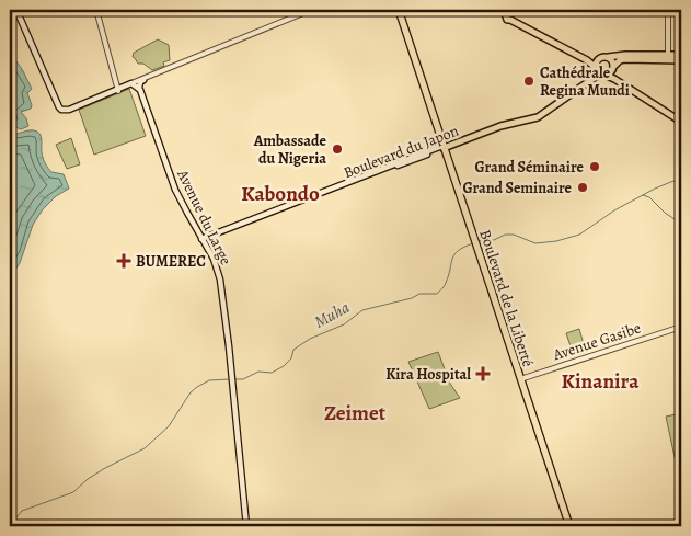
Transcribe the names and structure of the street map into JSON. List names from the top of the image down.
{
  "streets": {
    "highway": ["Boulevard de la Liberté"],
    "main road": ["Boulevard du Japon", "Avenue du Large"],
    "street": ["Avenue Gasibe"]
  },
  "crossings": [
    ["Boulevard du Japon", "Avenue du Large"],
    ["Boulevard du Japon", "Boulevard de la Liberté"],
    ["Boulevard de la Liberté", "Avenue Gasibe"]
  ],
  "districts": ["Kabondo", "Kinanira", "Zeimet"],
  "water": ["Muha"],
  "places": {
    "other": [
      "Cathédrale Regina Mundi",
      "Ambassade du Nigeria",
      "Grand Séminaire",
      "Grand Seminaire"
    ],
    "health": ["BUMEREC", "Kira Hospital"]
  }
}
